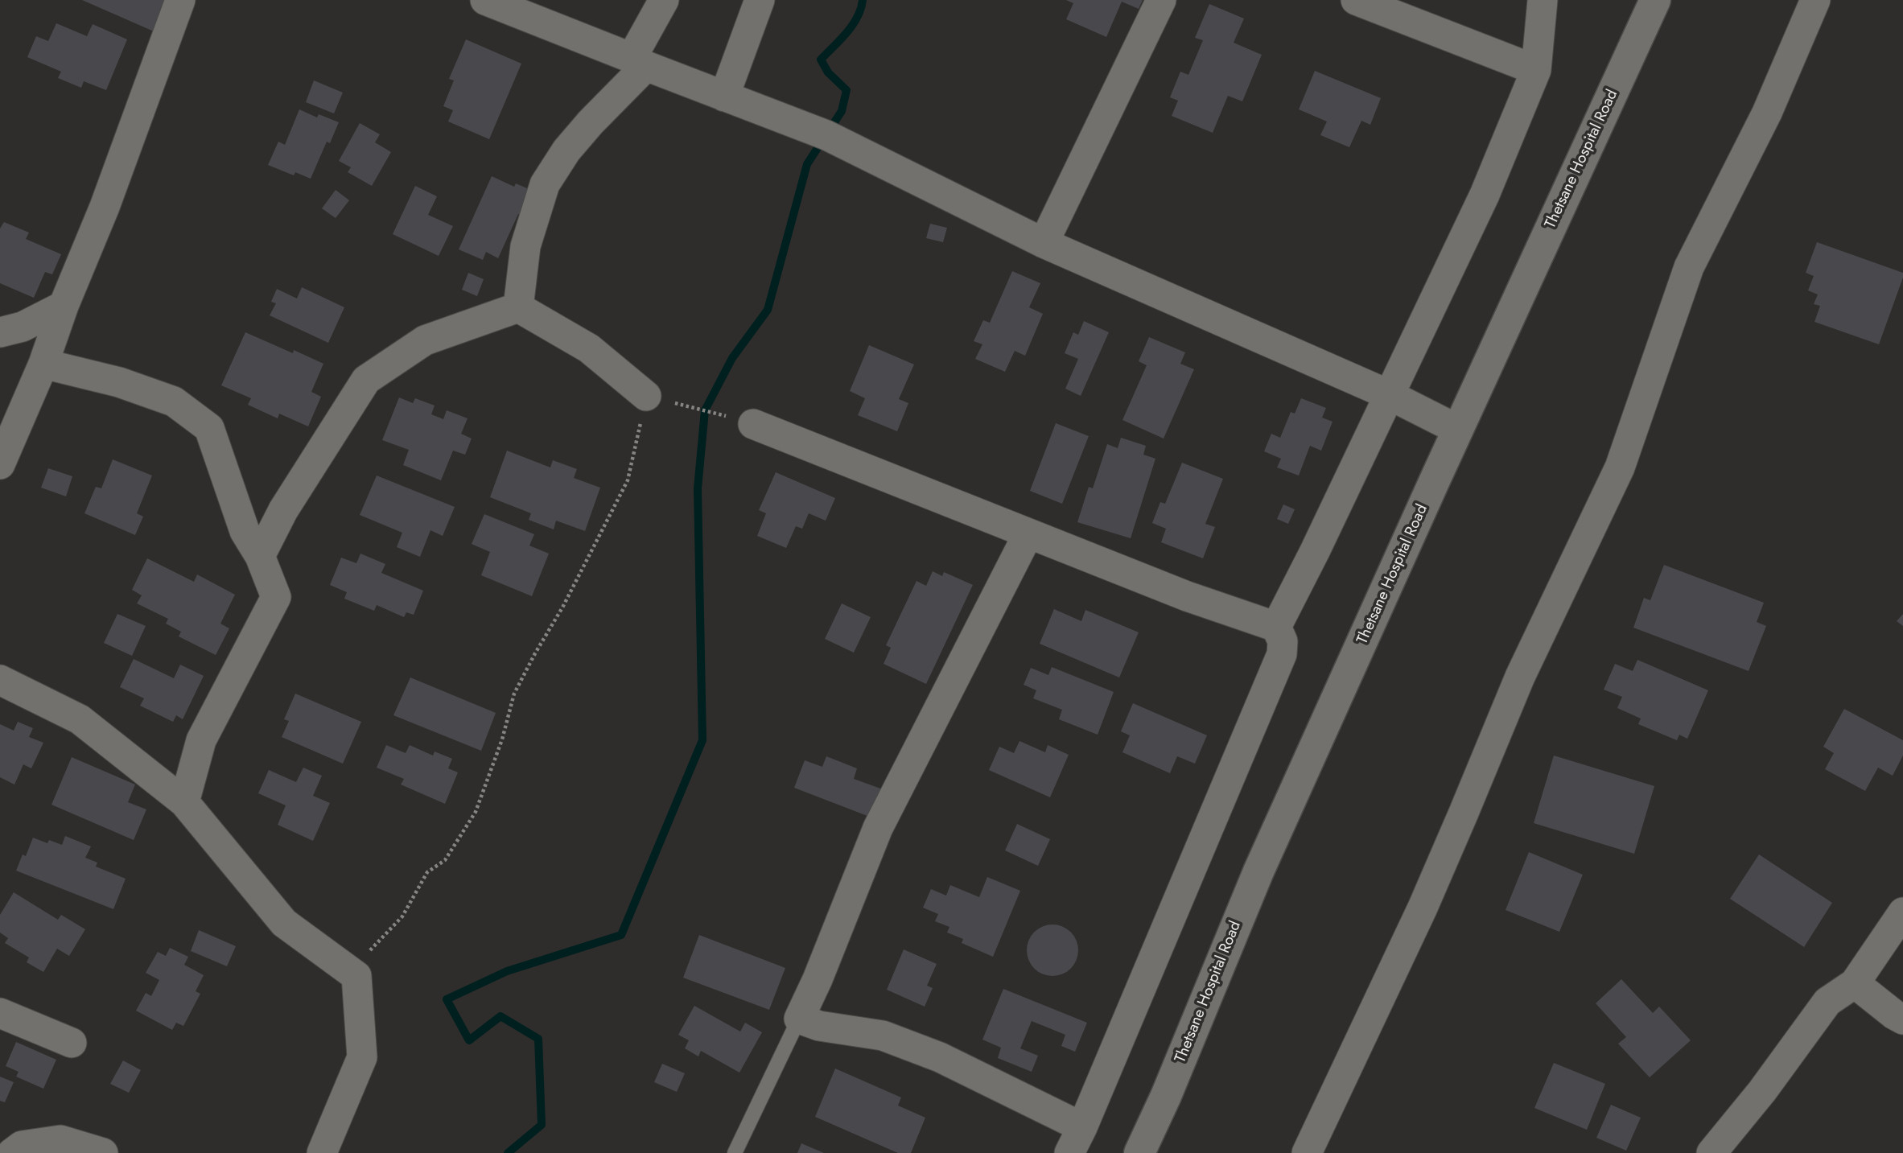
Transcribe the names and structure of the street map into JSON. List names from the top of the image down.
{
  "streets": {
    "main road": ["Thetsane Hospital Road"]
  }
}
